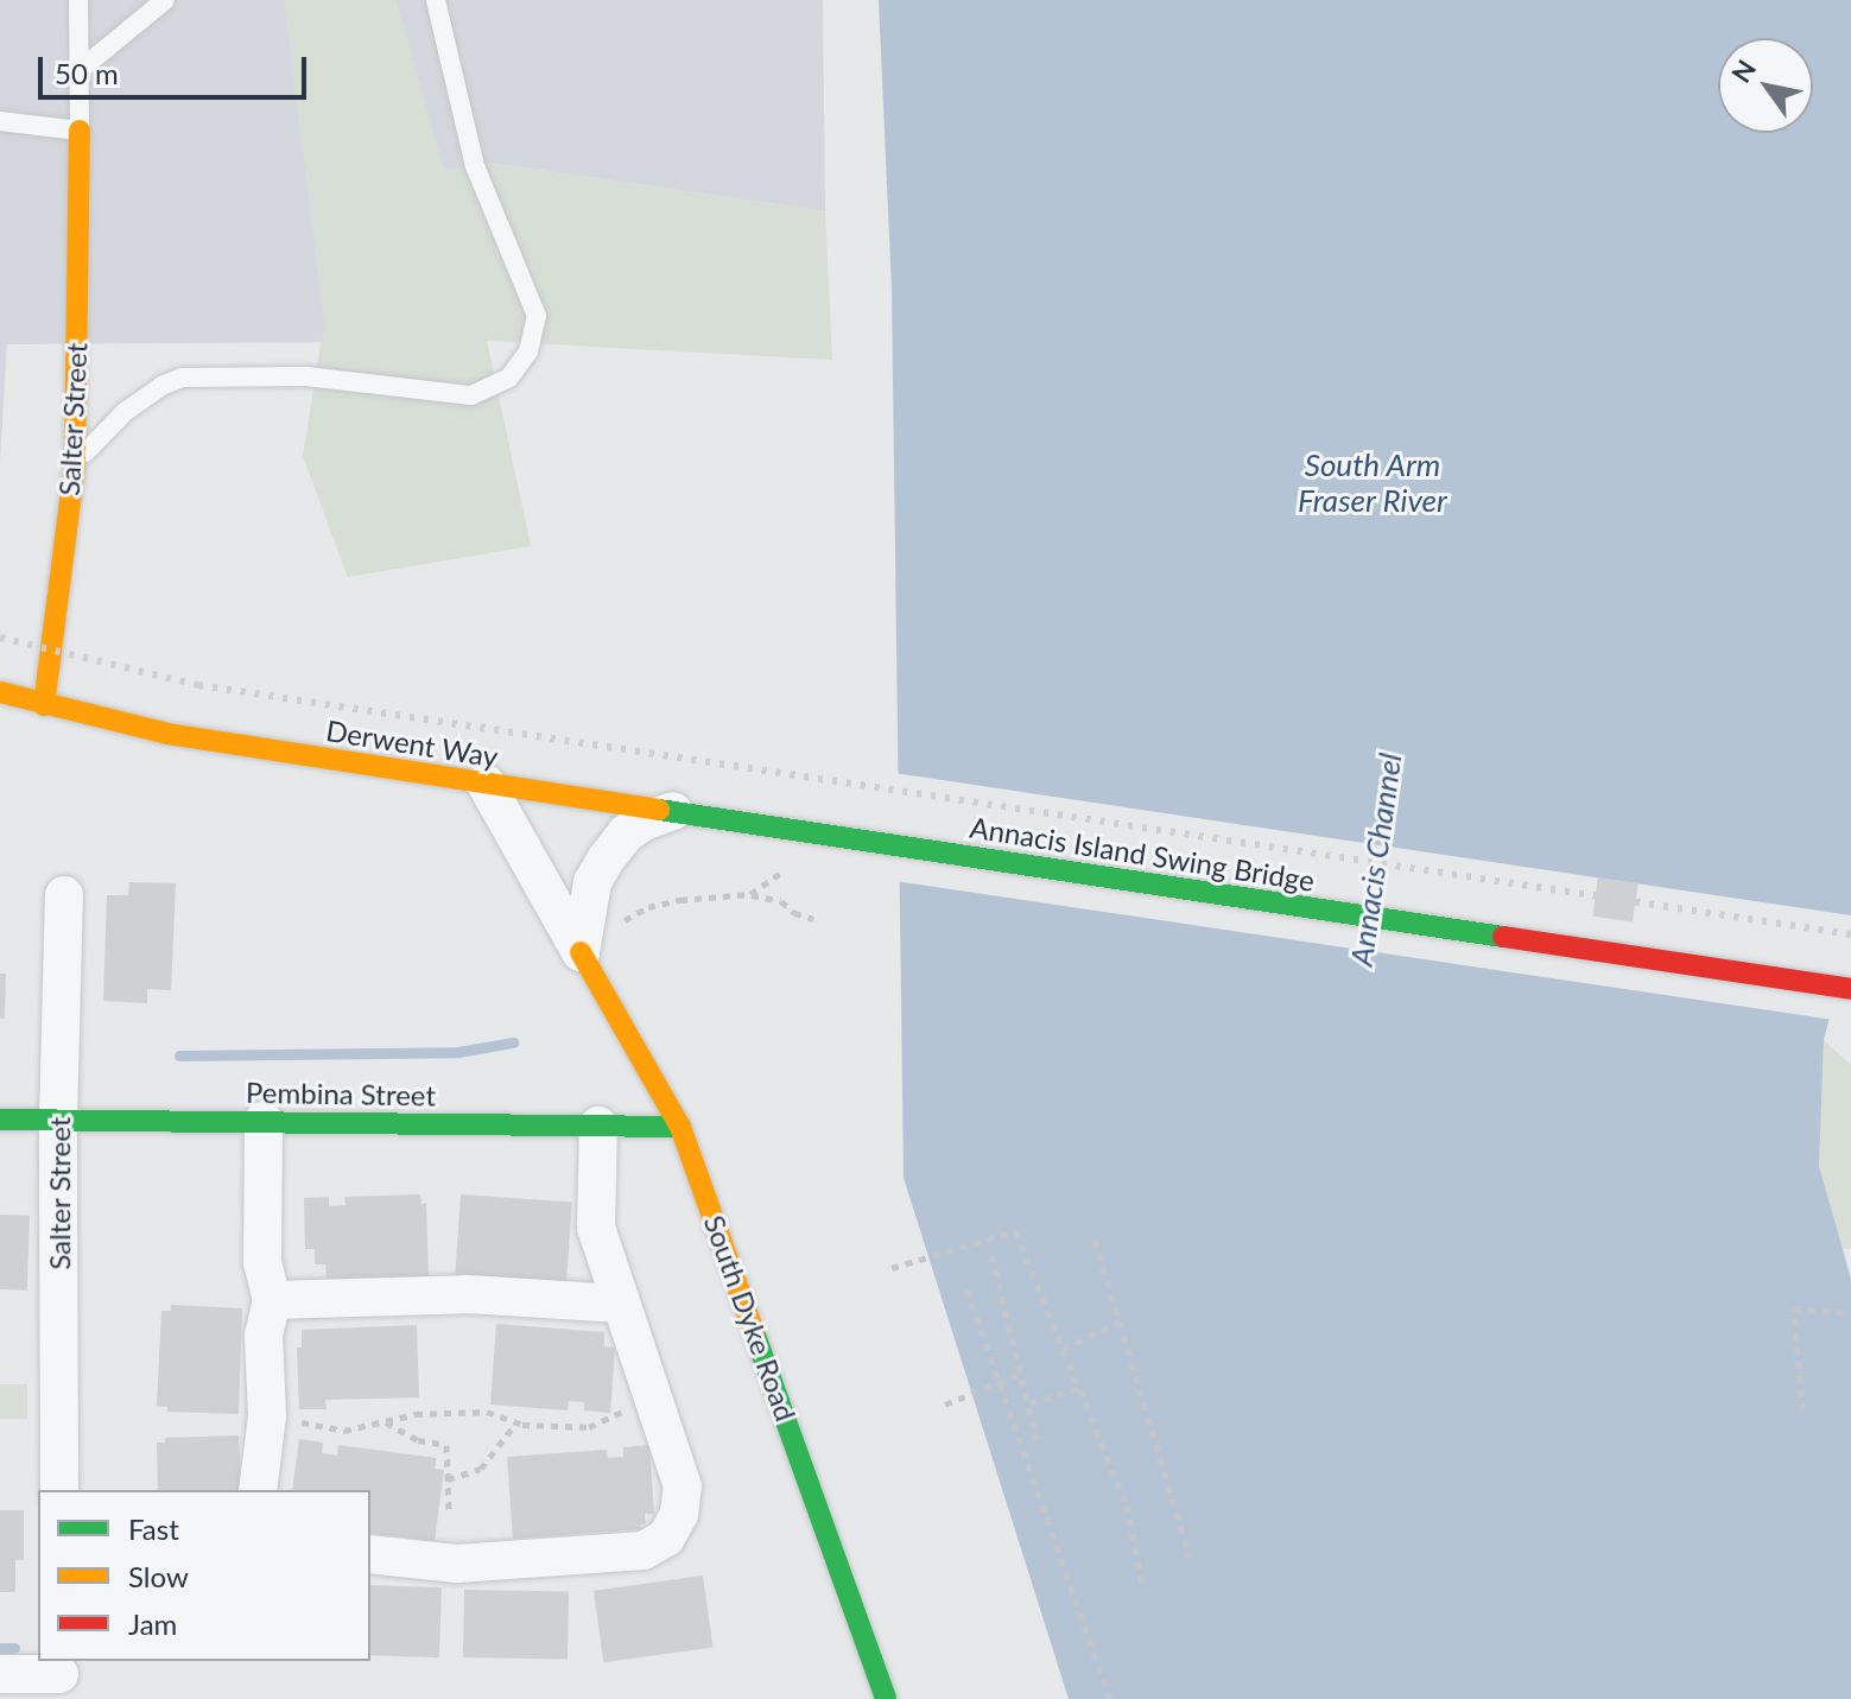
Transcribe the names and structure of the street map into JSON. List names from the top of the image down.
{
  "streets": {
    "street": [
      "Salter Street",
      "Derwent Way",
      "Annacis Island Swing Bridge",
      "Pembina Street",
      "South Dyke Road"
    ]
  },
  "crossings": [
    ["Salter Street", "Derwent Way"],
    ["Salter Street", "Pembina Street"],
    ["Derwent Way", "Annacis Island Swing Bridge"],
    ["Derwent Way", "South Dyke Road"],
    ["Pembina Street", "South Dyke Road"]
  ],
  "water": ["South Arm Fraser River", "Annacis Channel"],
  "legend": ["Fast", "Slow", "Jam"],
  "scale_bar": "50 m",
  "north": "top left"
}
